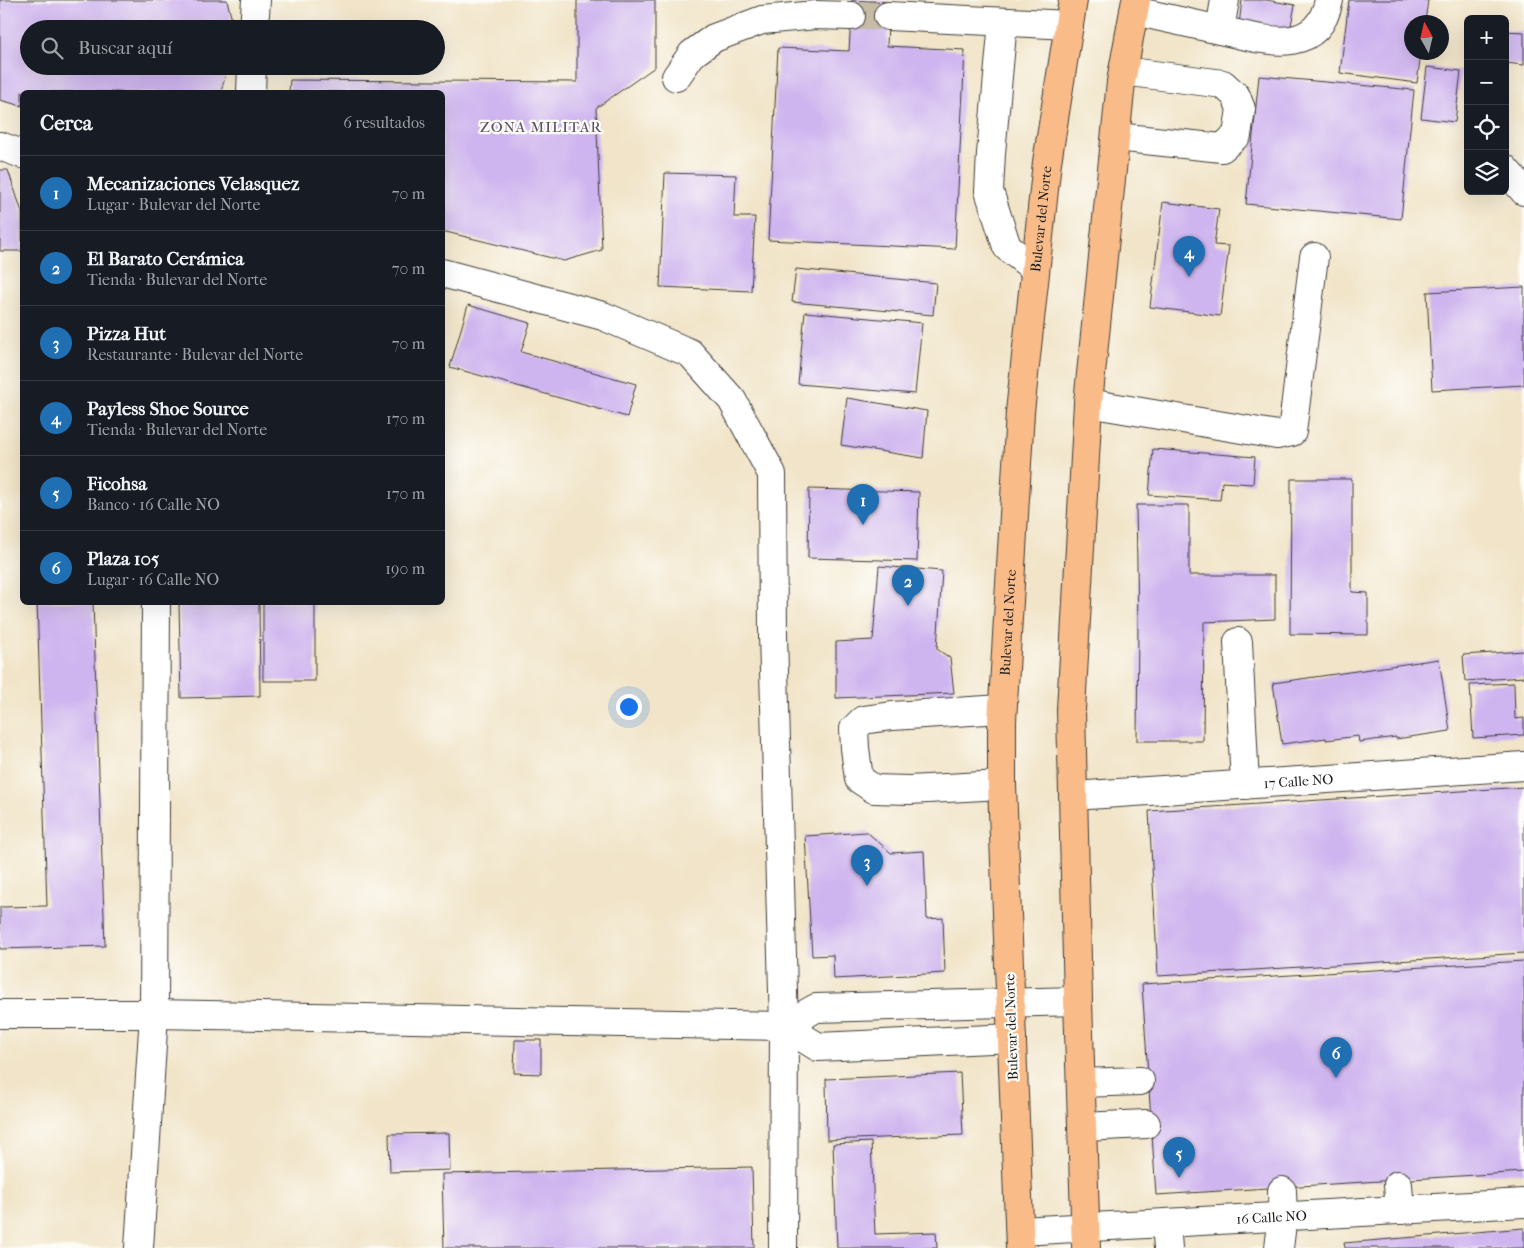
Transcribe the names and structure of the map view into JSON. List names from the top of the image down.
{
  "streets": {
    "highway": ["Bulevar del Norte"],
    "street": ["17 Calle NO", "16 Calle NO"]
  },
  "crossings": [
    ["Bulevar del Norte", "16 Calle NO"]
  ],
  "districts": ["ZONA MILITAR"],
  "north": "top",
  "page": {
    "map_buttons": ["+", "−"],
    "search": "Buscar aquí",
    "heading": ["Cerca", "6 resultados"],
    "list": [
      {
        "mark": "1",
        "name": "Mecanizaciones Velasquez",
        "note": "Lugar · Bulevar del Norte",
        "value": "70 m"
      },
      {
        "mark": "2",
        "name": "El Barato Cerámica",
        "note": "Tienda · Bulevar del Norte",
        "value": "70 m"
      },
      {
        "mark": "3",
        "name": "Pizza Hut",
        "note": "Restaurante · Bulevar del Norte",
        "value": "70 m"
      },
      {
        "mark": "4",
        "name": "Payless Shoe Source",
        "note": "Tienda · Bulevar del Norte",
        "value": "170 m"
      },
      {
        "mark": "5",
        "name": "Ficohsa",
        "note": "Banco · 16 Calle NO",
        "value": "170 m"
      },
      {
        "mark": "6",
        "name": "Plaza 105",
        "note": "Lugar · 16 Calle NO",
        "value": "190 m"
      }
    ],
    "pins": [
      "4",
      "1",
      "2",
      "3",
      "6",
      "5"
    ]
  }
}
